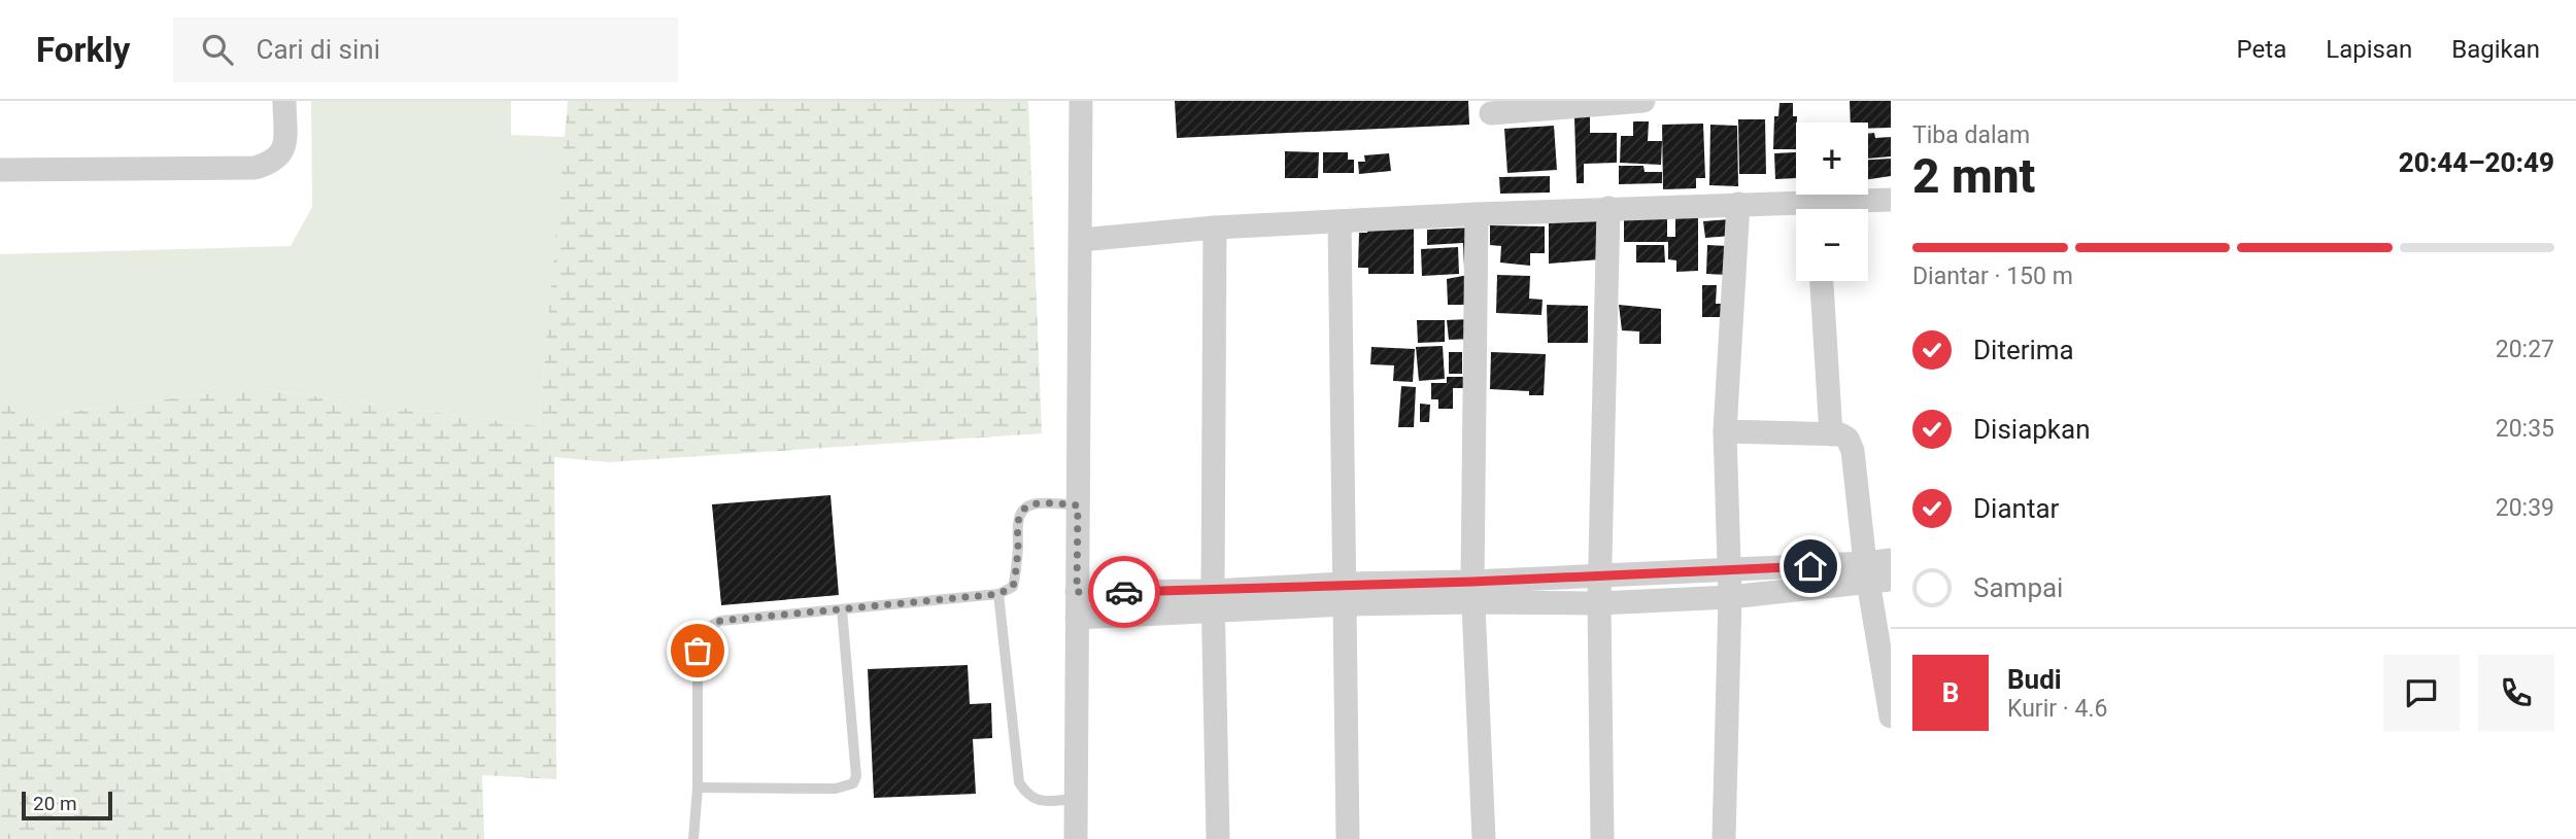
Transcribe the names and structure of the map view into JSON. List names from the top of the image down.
{
  "scale_bar": "20 m",
  "page": {
    "header": "Forkly",
    "search": "Cari di sini",
    "nav": ["Peta", "Lapisan", "Bagikan"],
    "heading": ["2 mnt", "Tiba dalam", "20:44–20:49"],
    "panel": ["Budi", "Kurir · 4.6"],
    "map_buttons": ["+", "−"],
    "bar": "Diantar · 150 m",
    "list": [
      ["Diterima", "20:27"],
      ["Disiapkan", "20:35"],
      ["Diantar", "20:39"],
      "Sampai"
    ],
    "round": "B",
    "scale": "20 m"
  }
}
